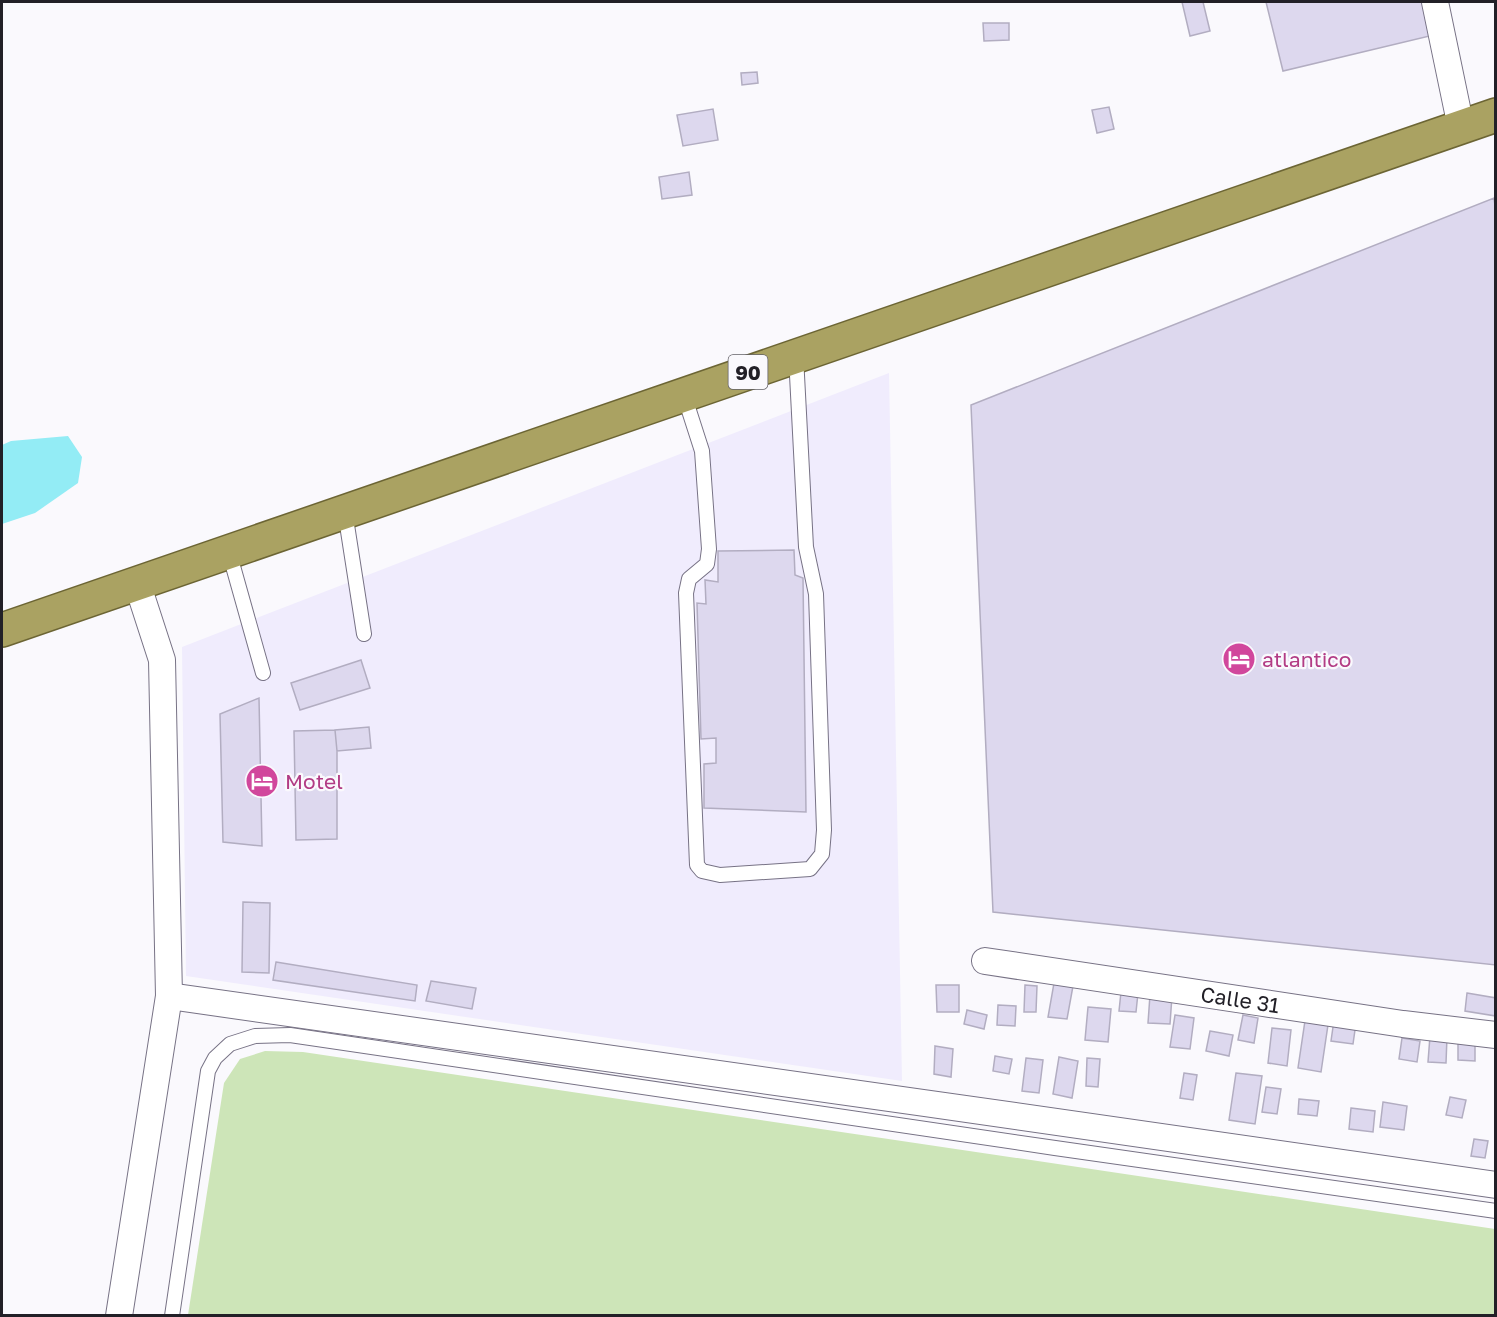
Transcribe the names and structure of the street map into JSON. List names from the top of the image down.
{
  "streets": {
    "highway": ["90"],
    "street": ["Calle 31"]
  },
  "places": {
    "hotel": ["atlantico", "Motel"]
  }
}
